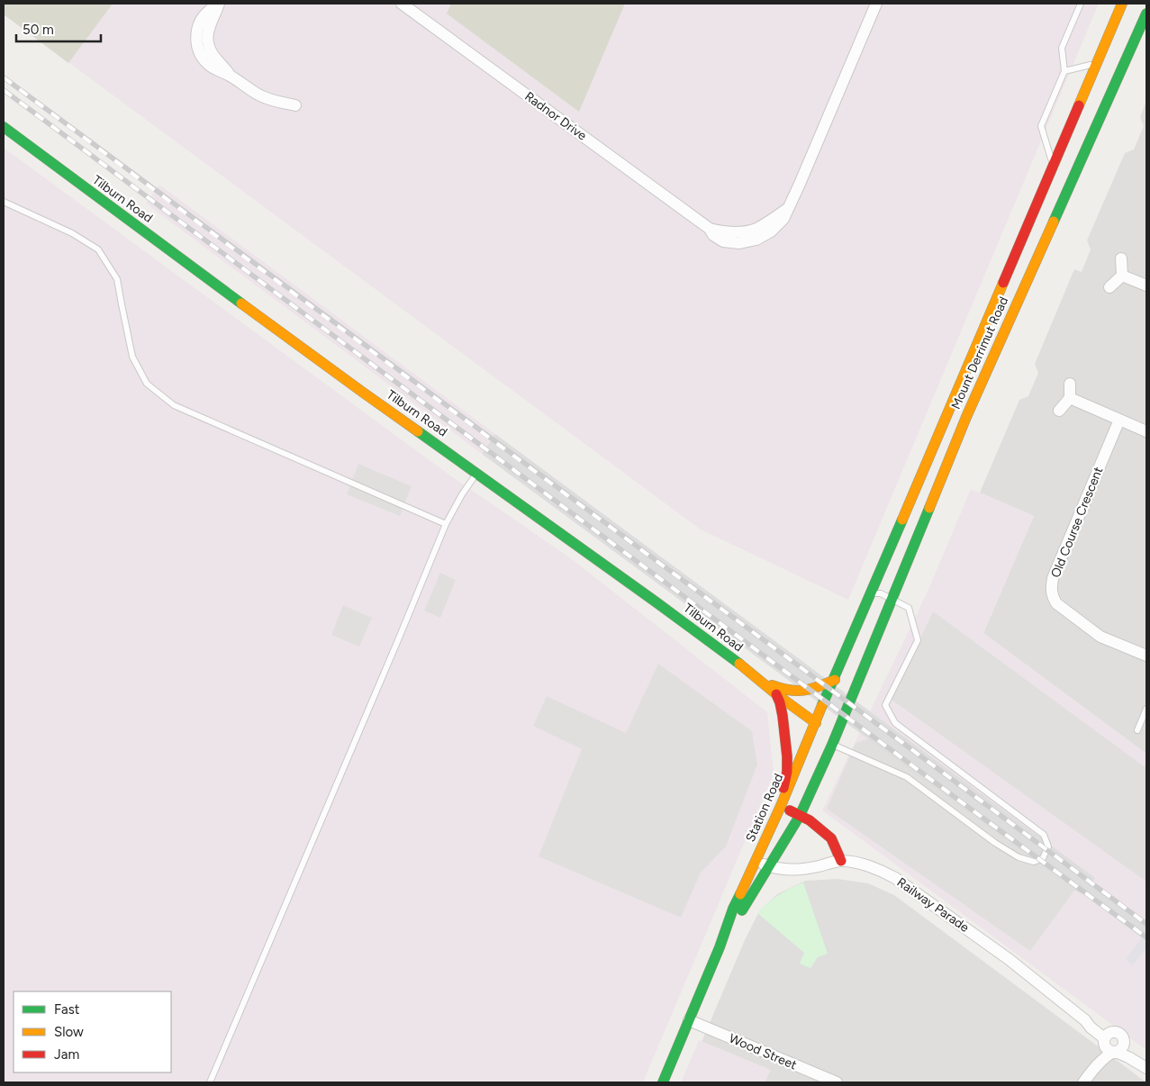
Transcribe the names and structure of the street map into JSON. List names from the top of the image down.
{
  "streets": {
    "main road": ["Tilburn Road", "Mount Derrimut Road", "Station Road"],
    "street": [
      "Radnor Drive",
      "Old Course Crescent",
      "Railway Parade",
      "Wood Street"
    ]
  },
  "crossings": [
    ["Tilburn Road", "Station Road"],
    ["Mount Derrimut Road", "Station Road"],
    ["Station Road", "Railway Parade"],
    ["Station Road", "Wood Street"]
  ],
  "legend": ["Fast", "Slow", "Jam"],
  "scale_bar": "50 m"
}
